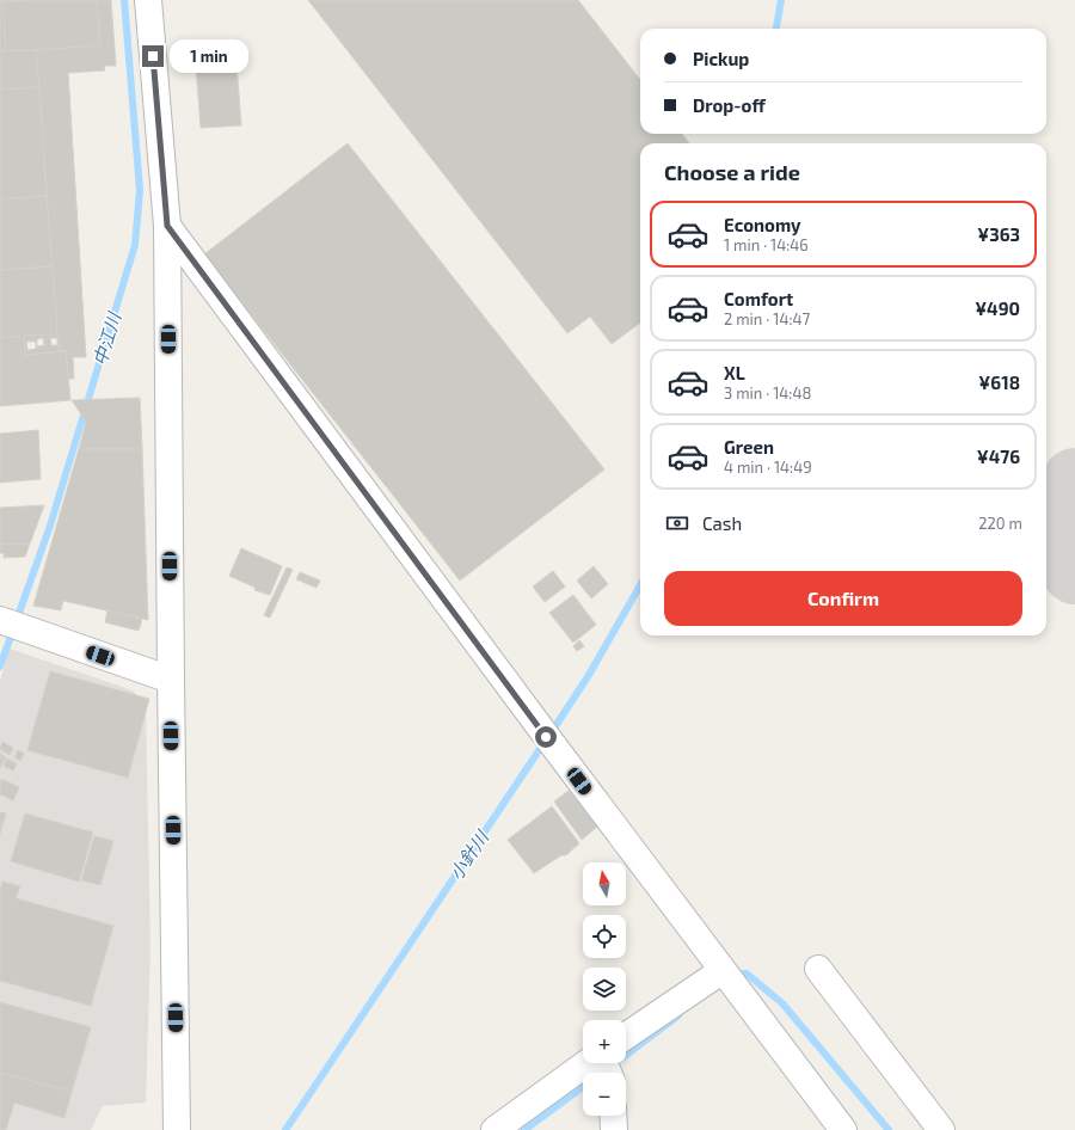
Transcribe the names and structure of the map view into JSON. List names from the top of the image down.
{
  "water": ["中江川", "小針川"],
  "north": "top",
  "page": {
    "banner": ["Pickup", "Drop-off"],
    "bubble": "1 min",
    "heading": "Choose a ride",
    "list": [
      {
        "name": "Economy",
        "note": "1 min · 14:46",
        "value": "¥363"
      },
      {
        "name": "Comfort",
        "note": "2 min · 14:47",
        "value": "¥490"
      },
      {
        "name": "XL",
        "note": "3 min · 14:48",
        "value": "¥618"
      },
      {
        "name": "Green",
        "note": "4 min · 14:49",
        "value": "¥476"
      }
    ],
    "pay": ["Cash", "220 m"],
    "buttons": "Confirm",
    "map_buttons": ["+", "−"]
  }
}
